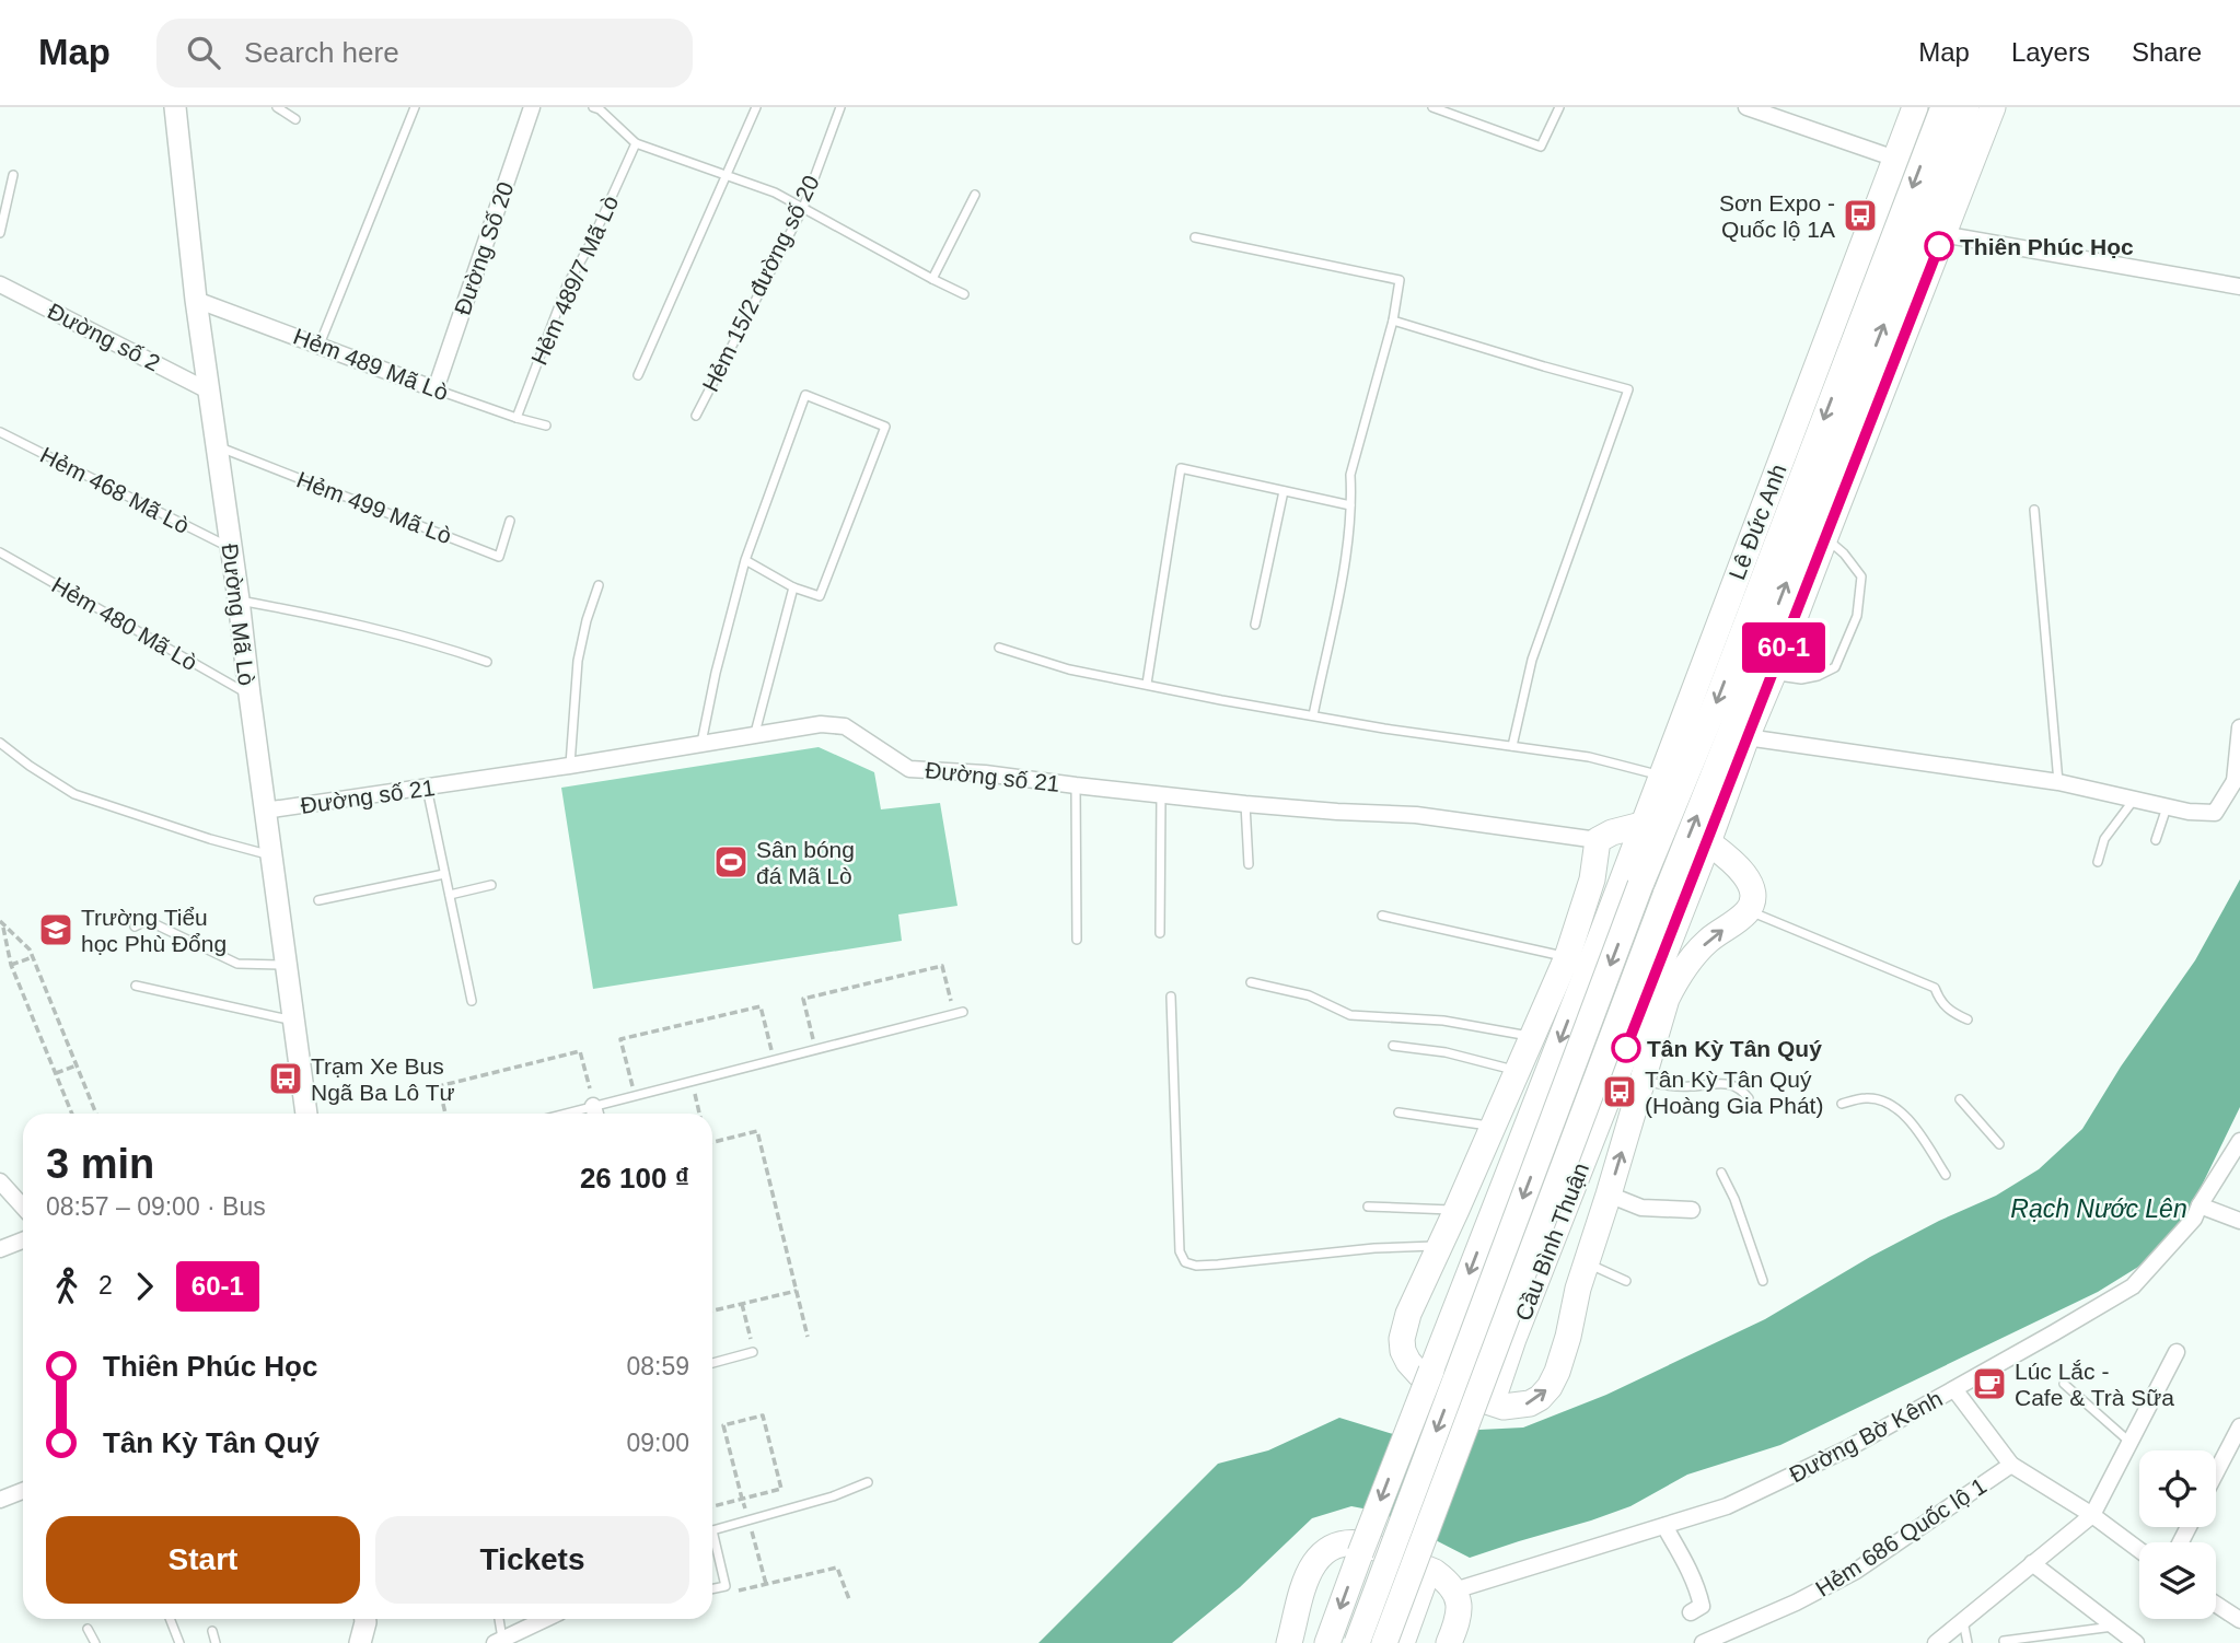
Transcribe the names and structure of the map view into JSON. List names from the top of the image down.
{
  "streets": {
    "highway": ["Lê Đức Anh", "Cầu Bình Thuận"],
    "main road": ["Đường Mã Lò"],
    "street": [
      "Đường Số 20",
      "Đường số 2",
      "Hẻm 489 Mã Lò",
      "Đường số 21",
      "Đường Bờ Kênh",
      "Hẻm 686 Quốc lộ 1"
    ],
    "lane": [
      "Hẻm 489/7 Mã Lò",
      "Hẻm 15/2 đường số 20",
      "Hẻm 468 Mã Lò",
      "Hẻm 499 Mã Lò",
      "Hẻm 480 Mã Lò"
    ]
  },
  "crossings": [
    ["Đường Số 20", "Hẻm 489 Mã Lò"],
    ["Hẻm 489/7 Mã Lò", "Hẻm 489 Mã Lò"],
    ["Đường số 2", "Đường Mã Lò"],
    ["Hẻm 489 Mã Lò", "Đường Mã Lò"],
    ["Hẻm 468 Mã Lò", "Đường Mã Lò"],
    ["Hẻm 499 Mã Lò", "Đường Mã Lò"],
    ["Lê Đức Anh", "Cầu Bình Thuận"],
    ["Đường Mã Lò", "Hẻm 480 Mã Lò"],
    ["Đường Mã Lò", "Đường số 21"]
  ],
  "water": ["Rạch Nước Lên"],
  "places": {
    "bus stop": ["Sơn Expo - Quốc lộ 1A", "Trạm Xe Bus Ngã Ba Lô Tư", "Tân Kỳ Tân Quý (Hoàng Gia Phát)"],
    "other": ["Thiên Phúc Học", "Tân Kỳ Tân Quý"],
    "sports": ["Sân bóng đá Mã Lò"],
    "school or university": ["Trường Tiểu học Phù Đổng"],
    "cafe": ["Lúc Lắc - Cafe & Trà Sữa"]
  },
  "lines": ["bus line 60-1"],
  "page": {
    "header": "Map",
    "search": "Search here",
    "nav": ["Map", "Layers", "Share"],
    "on_map": "60-1",
    "heading": ["3 min", "08:57 – 09:00 · Bus", "26 100 ₫"],
    "legs": ["2", "60-1"],
    "list": [
      {
        "name": "Thiên Phúc Học",
        "value": "08:59"
      },
      {
        "name": "Tân Kỳ Tân Quý",
        "value": "09:00"
      }
    ],
    "buttons": ["Start", "Tickets"]
  }
}
